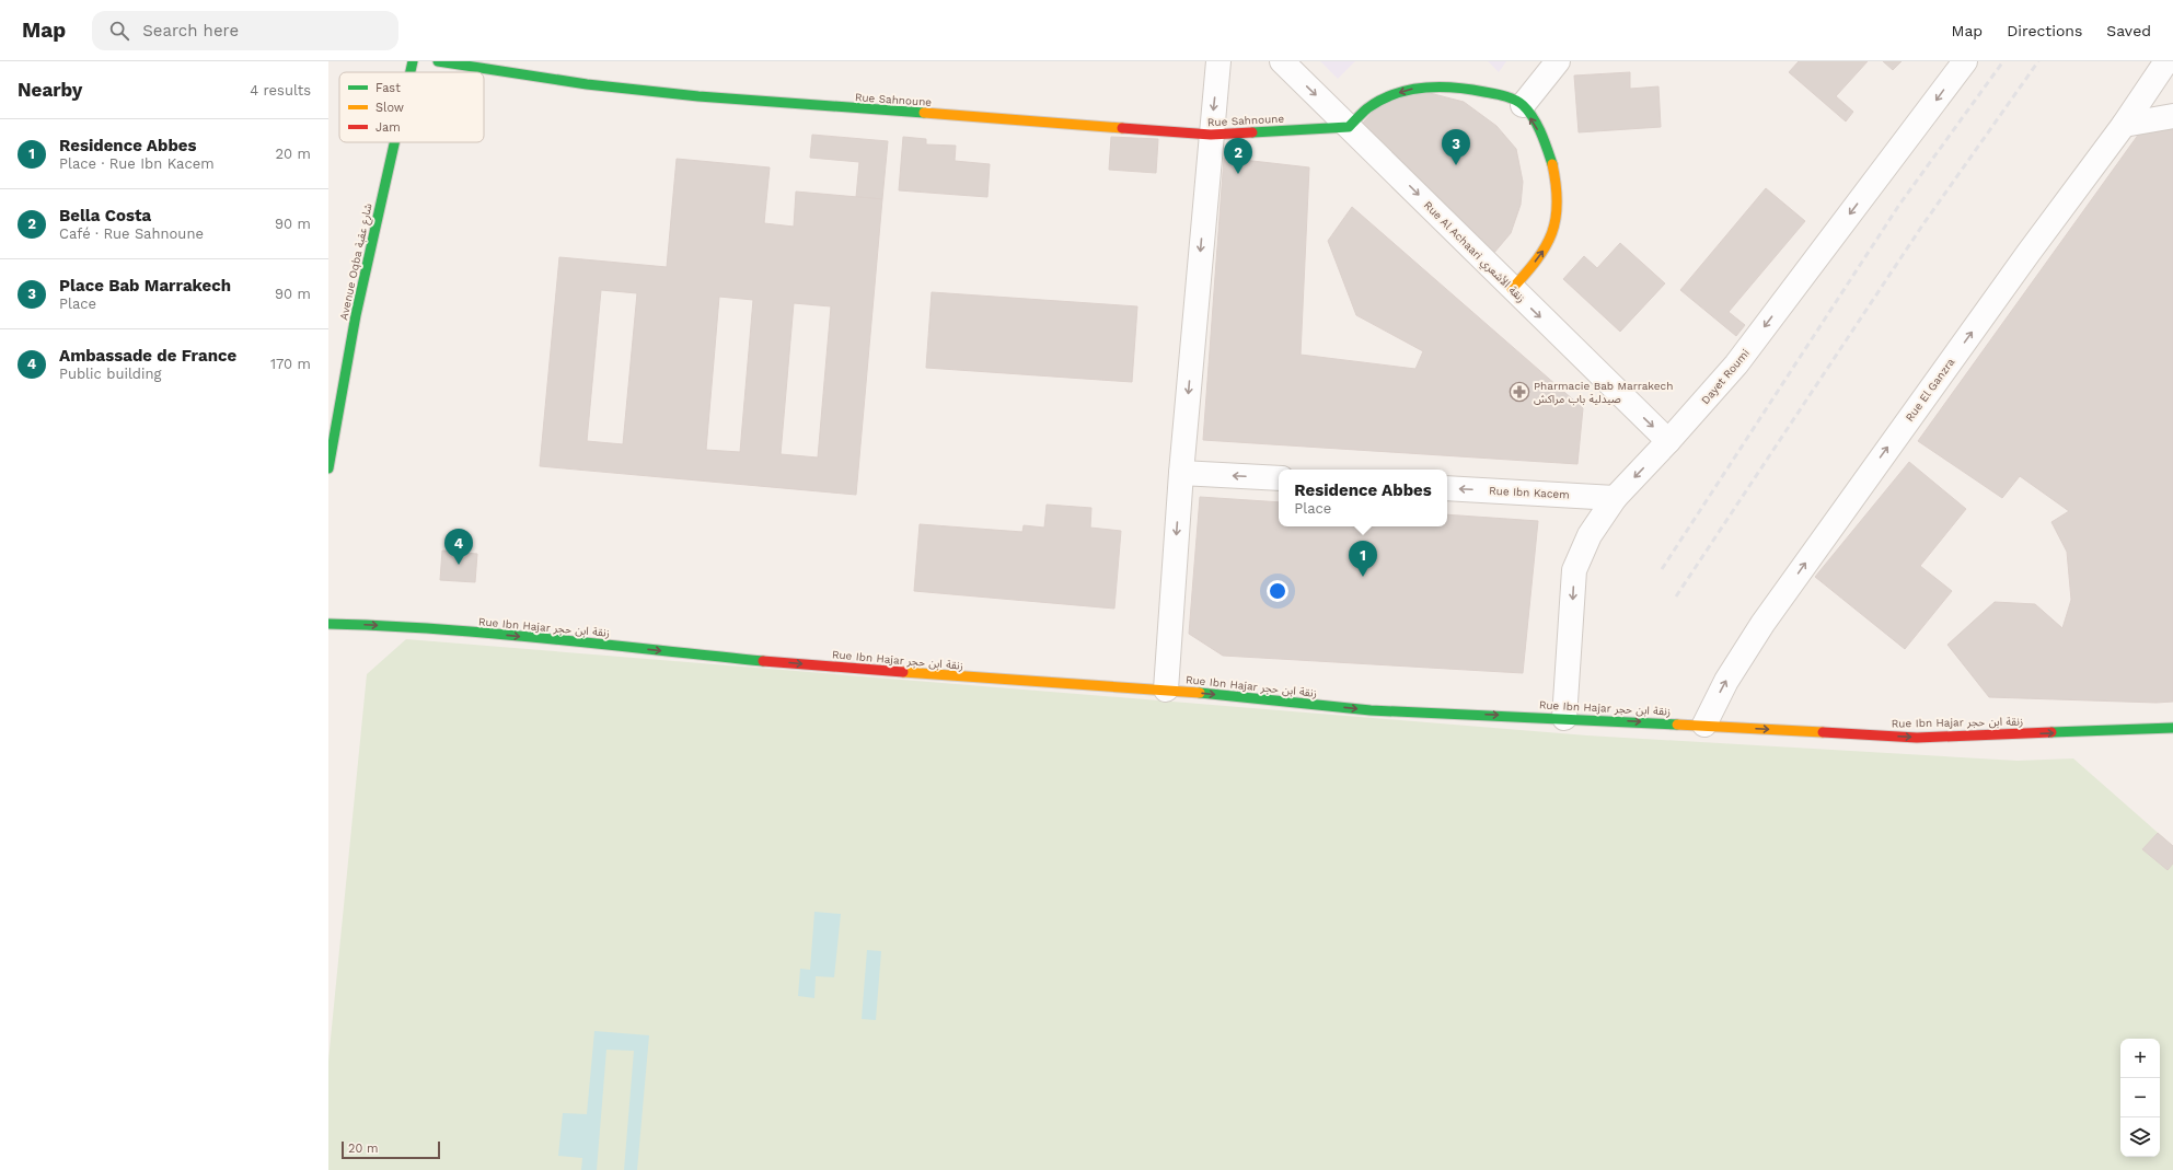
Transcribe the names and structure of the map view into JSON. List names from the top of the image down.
{
  "streets": {
    "street": [
      "Rue Sahnoune",
      "Rue Al Achaari زنقة الأشعري",
      "Avenue Oqba شارع عقبة",
      "Dayet Roumi",
      "Rue El Ganzra",
      "Rue Ibn Kacem",
      "Rue Ibn Hajar زنقة ابن حجر"
    ]
  },
  "crossings": [
    ["Rue Sahnoune", "Rue Al Achaari زنقة الأشعري"],
    ["Rue Al Achaari زنقة الأشعري", "Dayet Roumi"],
    ["Dayet Roumi", "Rue Ibn Kacem"],
    ["Dayet Roumi", "Rue Ibn Hajar زنقة ابن حجر"],
    ["Rue El Ganzra", "Rue Ibn Hajar زنقة ابن حجر"]
  ],
  "one_way": [
    "Rue Al Achaari زنقة الأشعري",
    "Dayet Roumi",
    "Rue El Ganzra",
    "Rue Ibn Kacem",
    "Rue Ibn Hajar زنقة ابن حجر"
  ],
  "places": {
    "pharmacy": ["Pharmacie Bab Marrakech صيدلية باب مراكش"]
  },
  "legend": ["Fast", "Slow", "Jam"],
  "scale_bar": "20 m",
  "page": {
    "header": "Map",
    "search": "Search here",
    "nav": ["Map", "Directions", "Saved"],
    "heading": ["Nearby", "4 results"],
    "list": [
      {
        "mark": "1",
        "name": "Residence Abbes",
        "note": "Place · Rue Ibn Kacem",
        "value": "20 m"
      },
      {
        "mark": "2",
        "name": "Bella Costa",
        "note": "Café · Rue Sahnoune",
        "value": "90 m"
      },
      {
        "mark": "3",
        "name": "Place Bab Marrakech",
        "note": "Place",
        "value": "90 m"
      },
      {
        "mark": "4",
        "name": "Ambassade de France",
        "note": "Public building",
        "value": "170 m"
      }
    ],
    "pins": [
      "3",
      "2",
      "4",
      "1"
    ],
    "popup": ["Residence Abbes", "Place"],
    "map_buttons": ["+", "−"],
    "scale": "20 m"
  }
}
